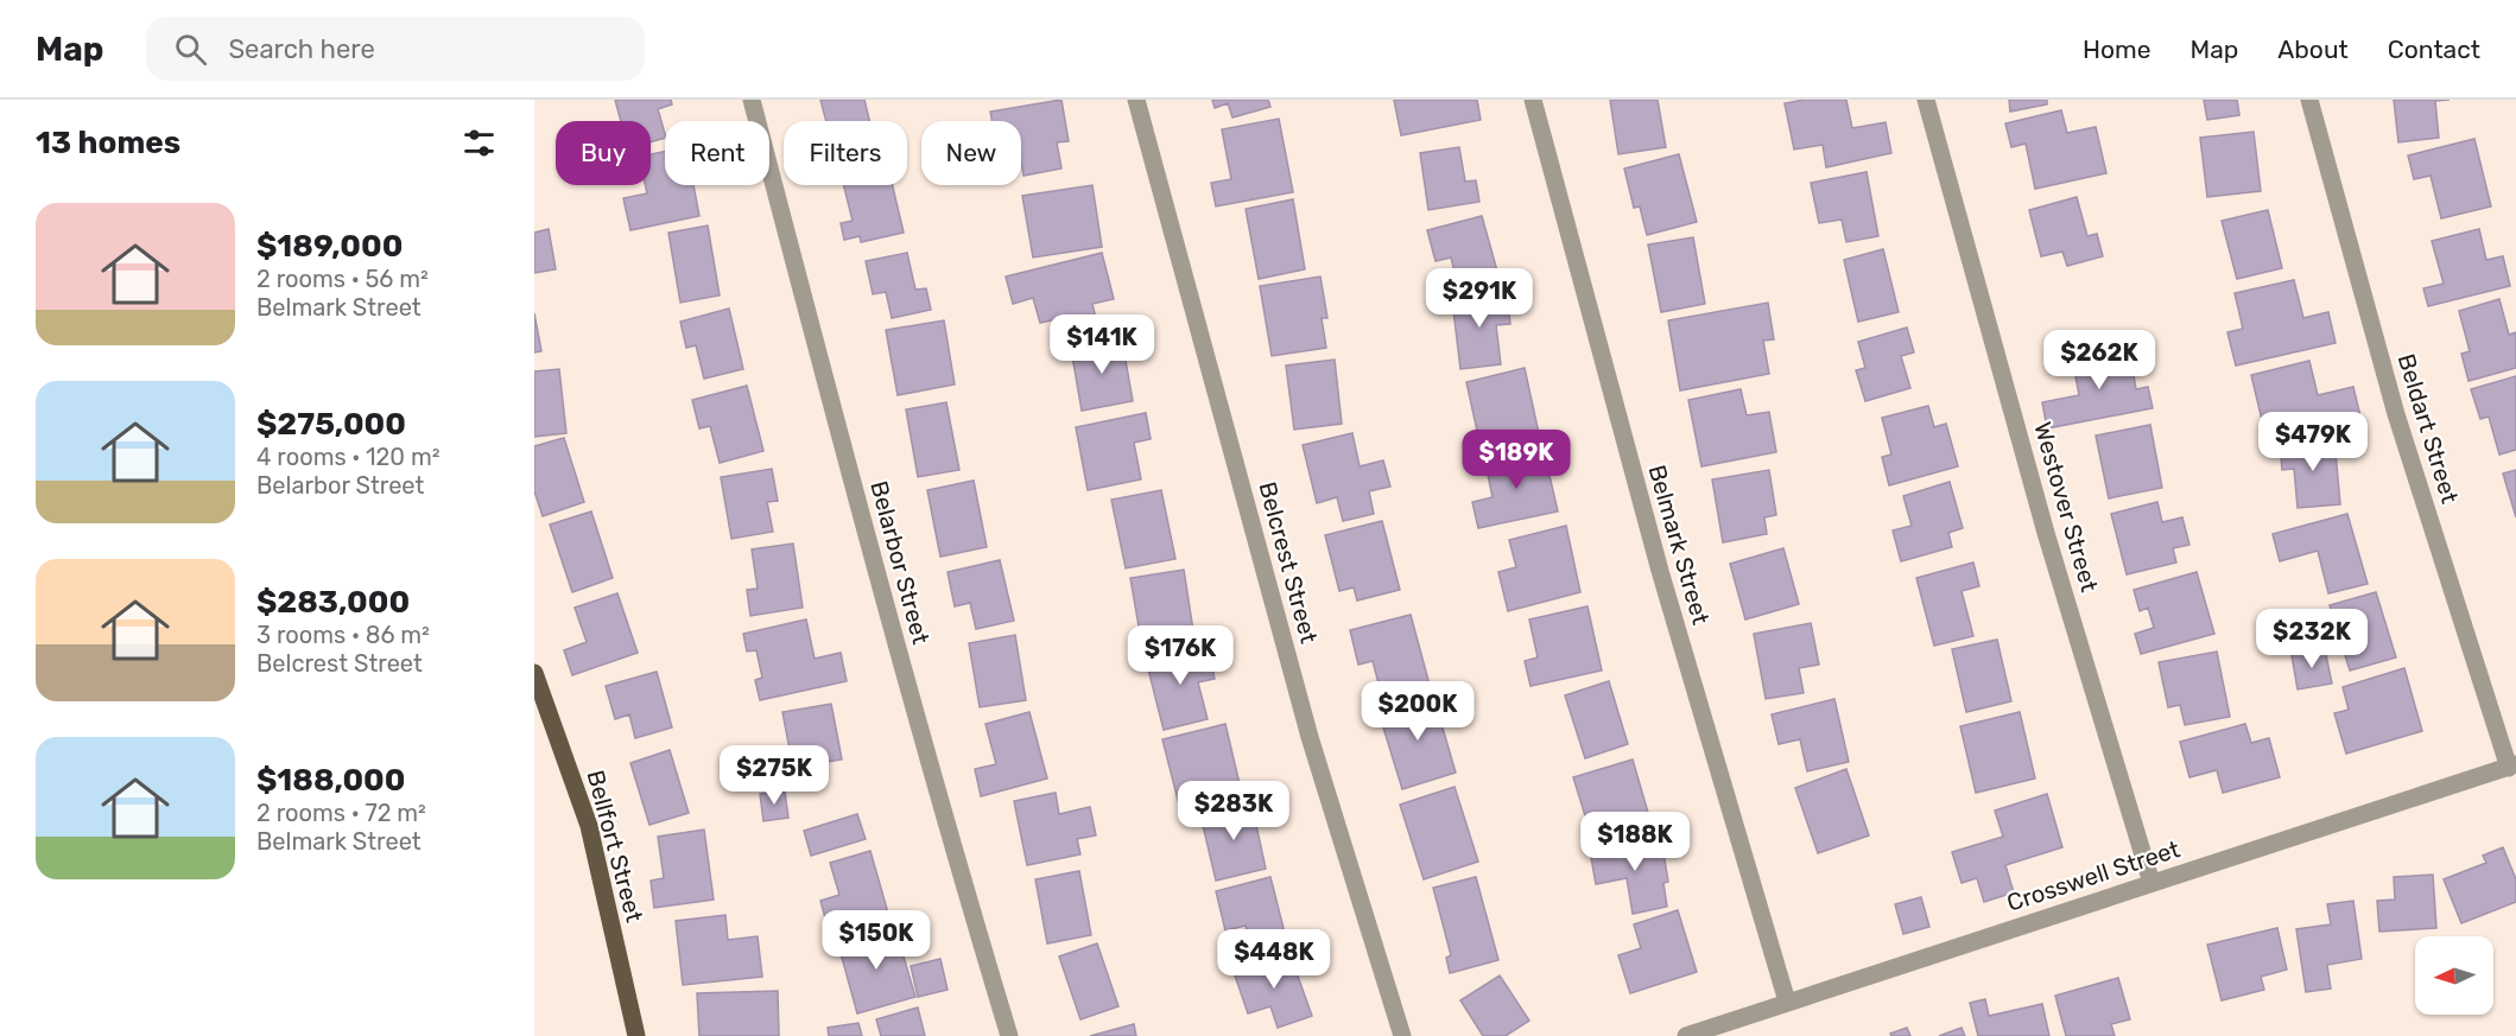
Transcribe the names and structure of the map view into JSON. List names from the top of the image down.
{
  "streets": {
    "main road": ["Bellfort Street"],
    "street": [
      "Beldart Street",
      "Westover Street",
      "Belmark Street",
      "Belarbor Street",
      "Belcrest Street",
      "Crosswell Street"
    ]
  },
  "crossings": [
    ["Beldart Street", "Crosswell Street"],
    ["Westover Street", "Crosswell Street"],
    ["Belmark Street", "Crosswell Street"]
  ],
  "north": "left",
  "page": {
    "header": "Map",
    "search": "Search here",
    "nav": [
      "Home",
      "Map",
      "About",
      "Contact"
    ],
    "heading": "13 homes",
    "chip": [
      "Buy",
      "Rent",
      "Filters",
      "New"
    ],
    "list": [
      {
        "name": "$189,000",
        "note": "2 rooms · 56 m² · Belmark Street"
      },
      {
        "name": "$275,000",
        "note": "4 rooms · 120 m² · Belarbor Street"
      },
      {
        "name": "$283,000",
        "note": "3 rooms · 86 m² · Belcrest Street"
      },
      {
        "name": "$188,000",
        "note": "2 rooms · 72 m² · Belmark Street"
      }
    ],
    "price": [
      "$291K",
      "$141K",
      "$262K",
      "$479K",
      "$189K",
      "$232K",
      "$176K",
      "$200K",
      "$275K",
      "$283K",
      "$188K",
      "$150K",
      "$448K"
    ]
  }
}
